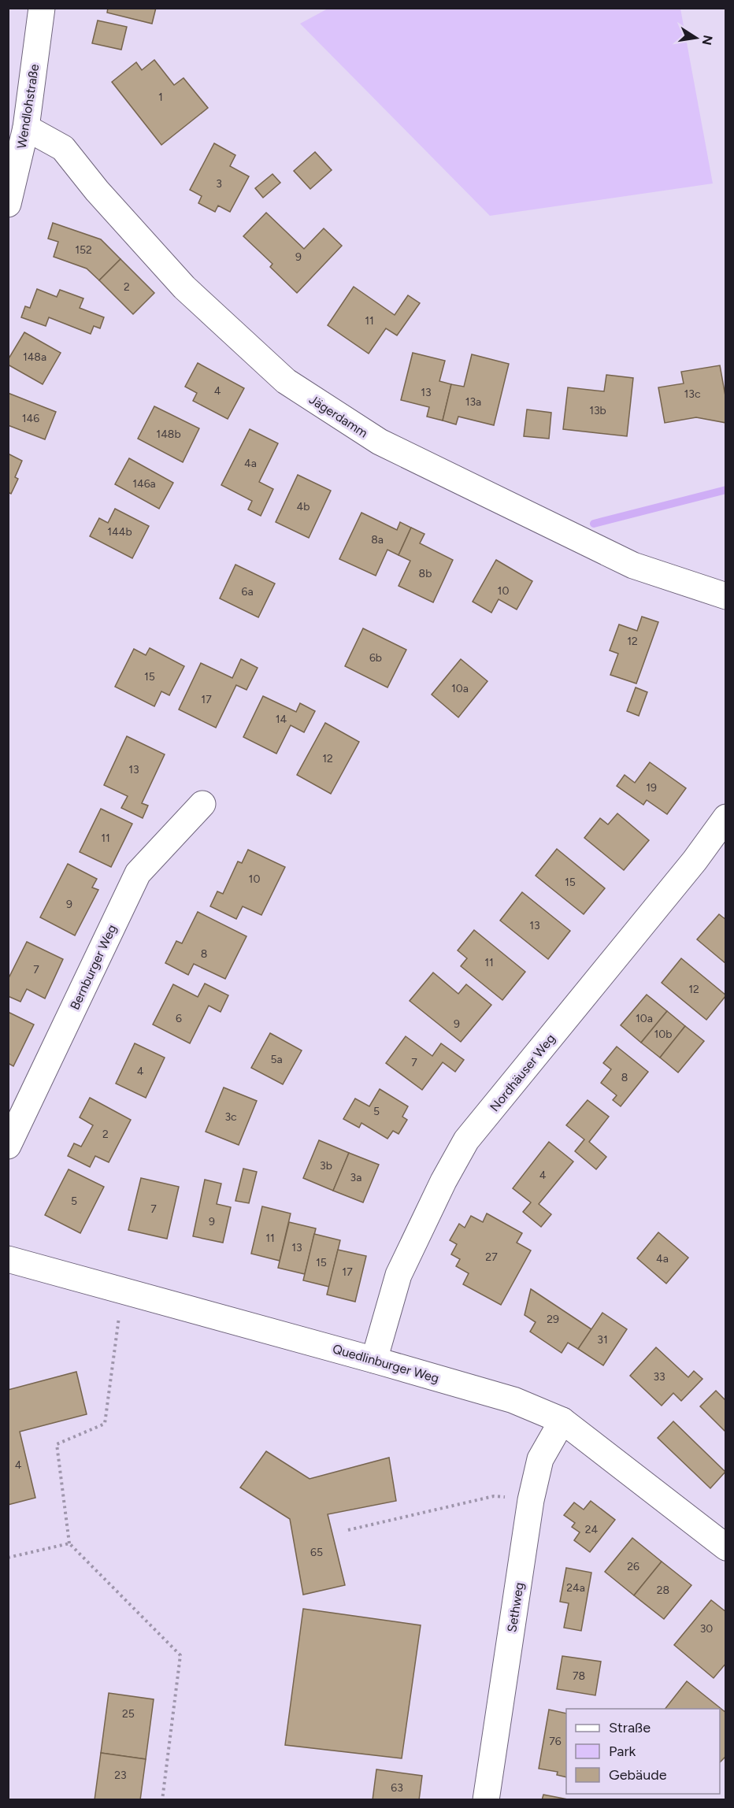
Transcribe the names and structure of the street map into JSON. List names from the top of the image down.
{
  "streets": {
    "street": [
      "Wendlohstraße",
      "Jägerdamm",
      "Bernburger Weg",
      "Nordhäuser Weg",
      "Quedlinburger Weg",
      "Sethweg"
    ]
  },
  "crossings": [
    ["Wendlohstraße", "Jägerdamm"],
    ["Nordhäuser Weg", "Quedlinburger Weg"],
    ["Quedlinburger Weg", "Sethweg"]
  ],
  "house_numbers": [
    "1",
    "3",
    "152",
    "9",
    "2",
    "11",
    "148a",
    "4",
    "13",
    "13c",
    "13a",
    "13b",
    "146",
    "148b",
    "4a",
    "146a",
    "4b",
    "144b",
    "8a",
    "8b",
    "10",
    "6a",
    "12",
    "6b",
    "15",
    "10a",
    "17",
    "14",
    "12",
    "13",
    "19",
    "11",
    "10",
    "15",
    "9",
    "13",
    "8",
    "11",
    "7",
    "12",
    "6",
    "10a",
    "9",
    "10b",
    "5a",
    "7",
    "4",
    "8",
    "5",
    "3c",
    "2",
    "3b",
    "4",
    "3a",
    "5",
    "7",
    "9",
    "11",
    "13",
    "27",
    "4a",
    "15",
    "17",
    "29",
    "31",
    "33",
    "4",
    "24",
    "65",
    "26",
    "24a",
    "28",
    "30",
    "78",
    "25",
    "76",
    "23",
    "63"
  ],
  "legend": ["Straße", "Park", "Gebäude"],
  "north": "right"
}
